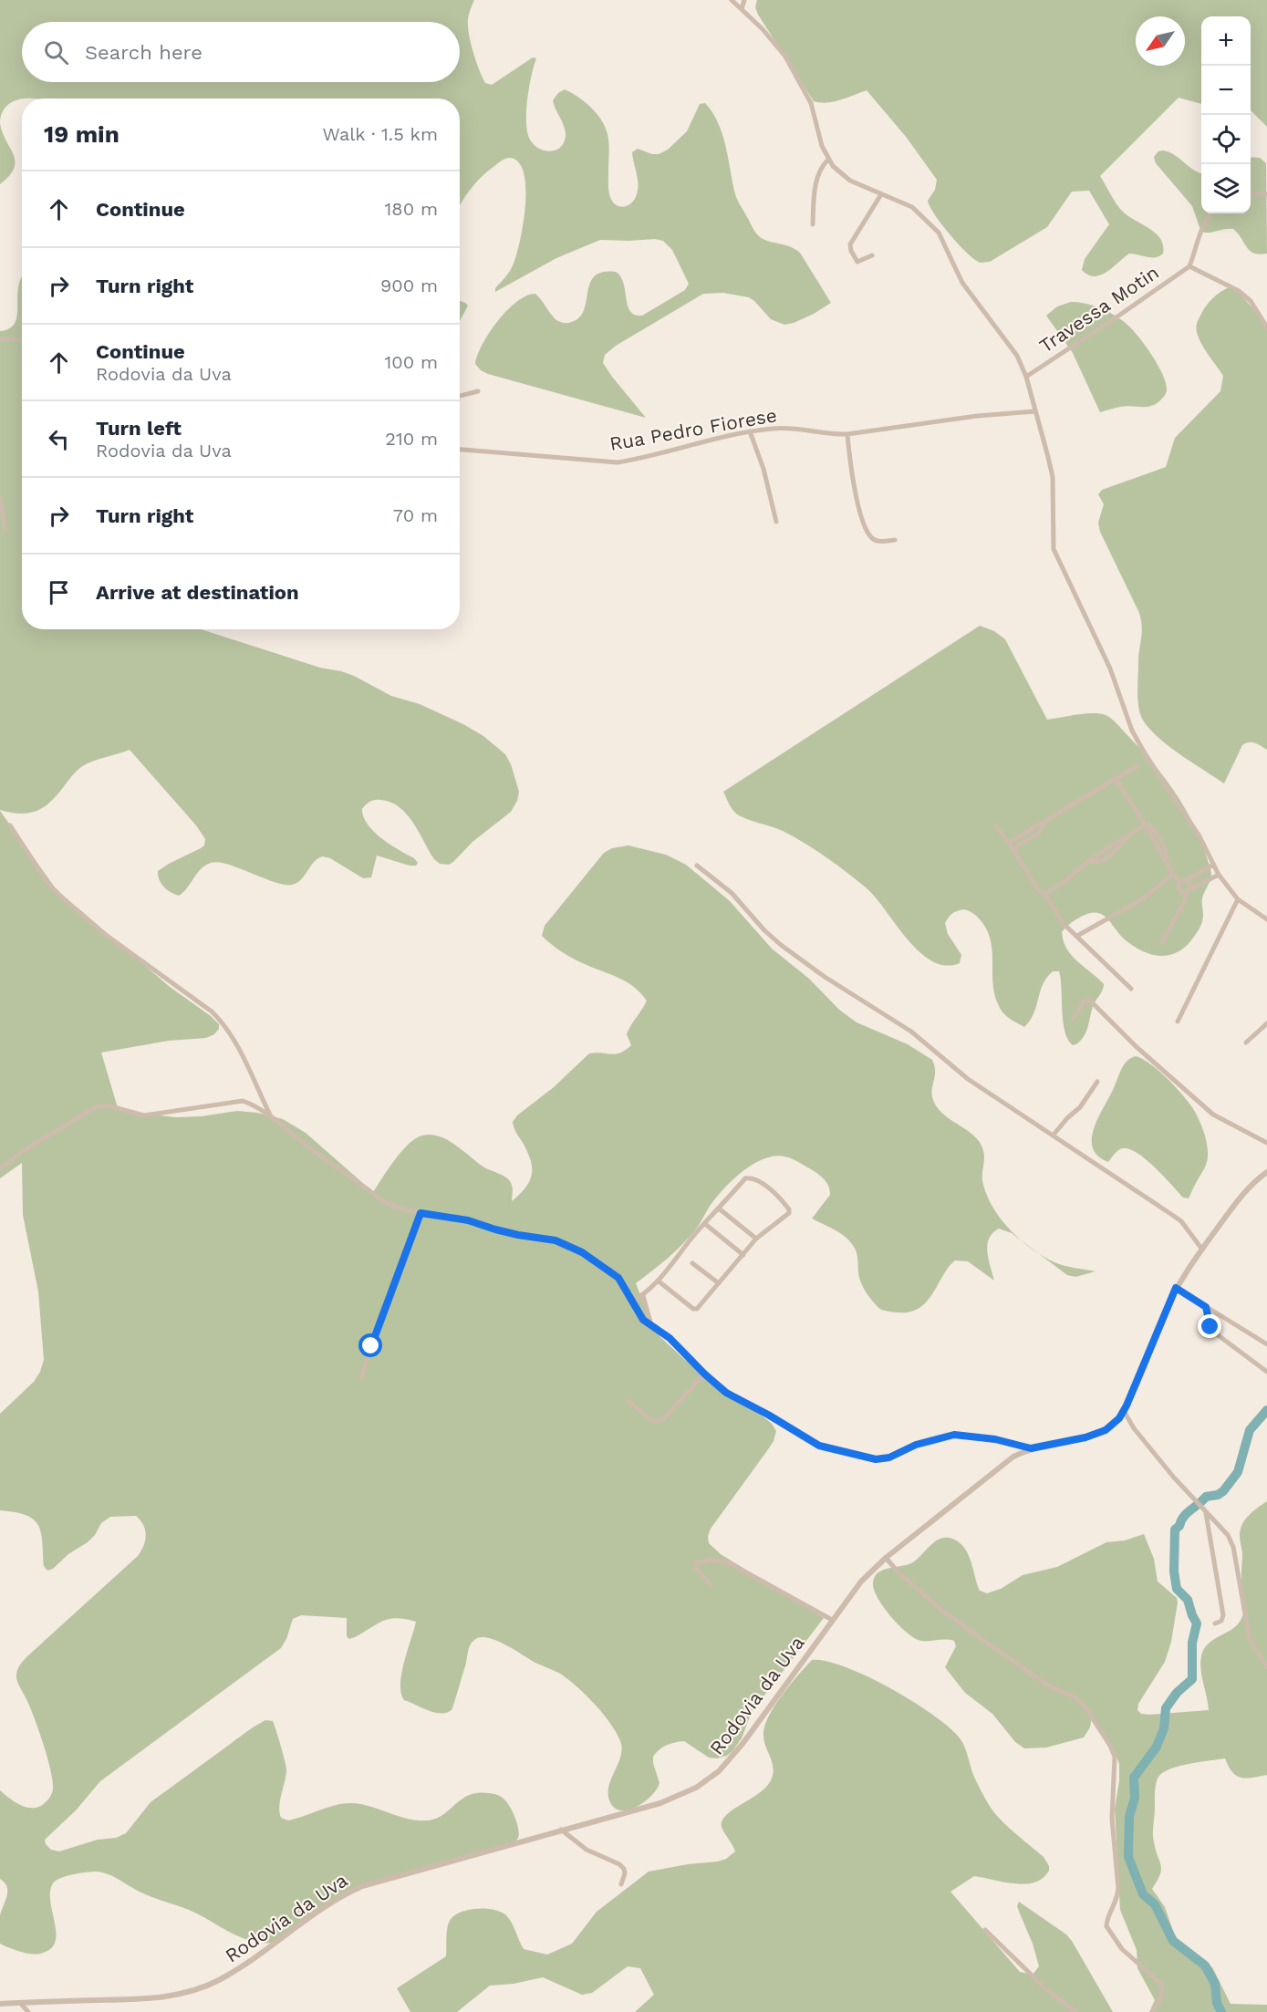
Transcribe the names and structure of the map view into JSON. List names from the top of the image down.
{
  "streets": {
    "street": ["Travessa Motin", "Rua Pedro Fiorese", "Rodovia da Uva"]
  },
  "north": "bottom left",
  "page": {
    "map_buttons": ["+", "−"],
    "search": "Search here",
    "heading": ["19 min", "Walk · 1.5 km"],
    "list": [
      ["Continue", "180 m"],
      ["Turn right", "900 m"],
      ["Continue", "Rodovia da Uva", "100 m"],
      ["Turn left", "Rodovia da Uva", "210 m"],
      ["Turn right", "70 m"],
      "Arrive at destination"
    ]
  }
}
